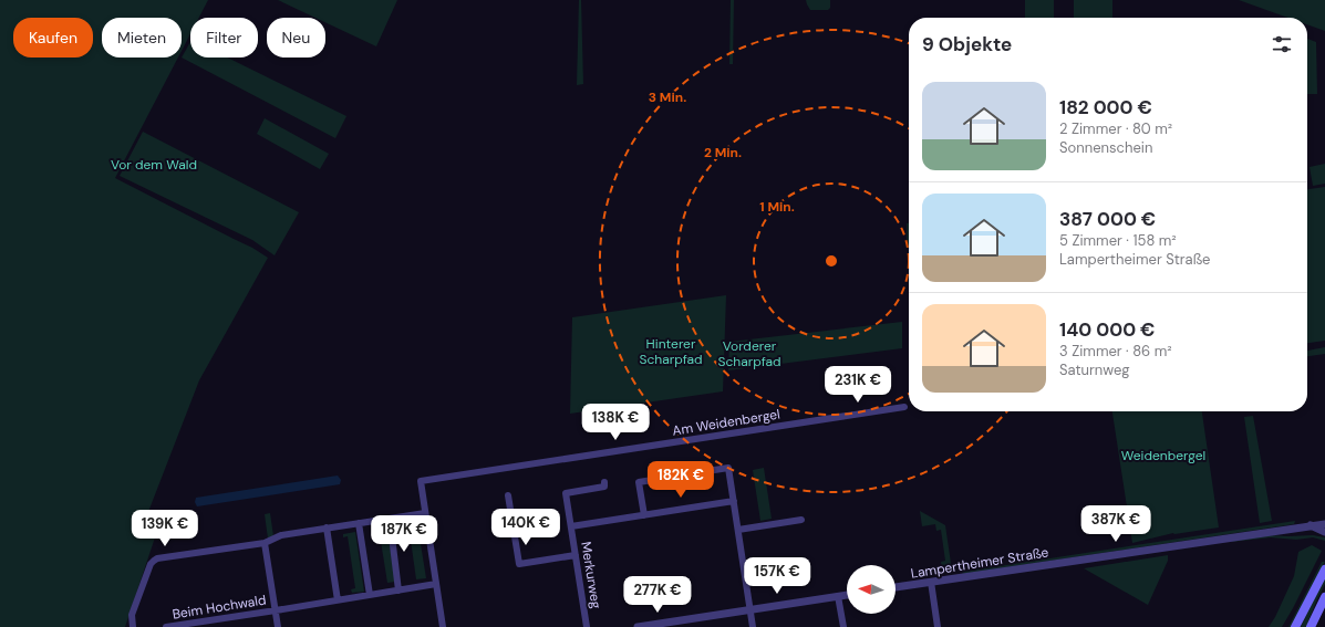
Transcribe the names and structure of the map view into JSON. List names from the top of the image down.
{
  "streets": {
    "street": [
      "Am Weidenbergel",
      "Lampertheimer Straße",
      "Merkurweg",
      "Beim Hochwald"
    ]
  },
  "parks": [
    "Vor dem Wald",
    "Hinterer Scharpfad",
    "Vorderer Scharpfad",
    "Weidenbergel"
  ],
  "north": "left",
  "page": {
    "chip": [
      "Kaufen",
      "Mieten",
      "Filter",
      "Neu"
    ],
    "heading": "9 Objekte",
    "list": [
      {
        "name": "182 000 €",
        "note": "2 Zimmer · 80 m² · Sonnenschein"
      },
      {
        "name": "387 000 €",
        "note": "5 Zimmer · 158 m² · Lampertheimer Straße"
      },
      {
        "name": "140 000 €",
        "note": "3 Zimmer · 86 m² · Saturnweg"
      }
    ],
    "price": [
      "231K €",
      "138K €",
      "182K €",
      "387K €",
      "140K €",
      "139K €",
      "187K €",
      "157K €",
      "277K €"
    ]
  },
  "rings": ["3 Min.", "2 Min.", "1 Min."]
}
